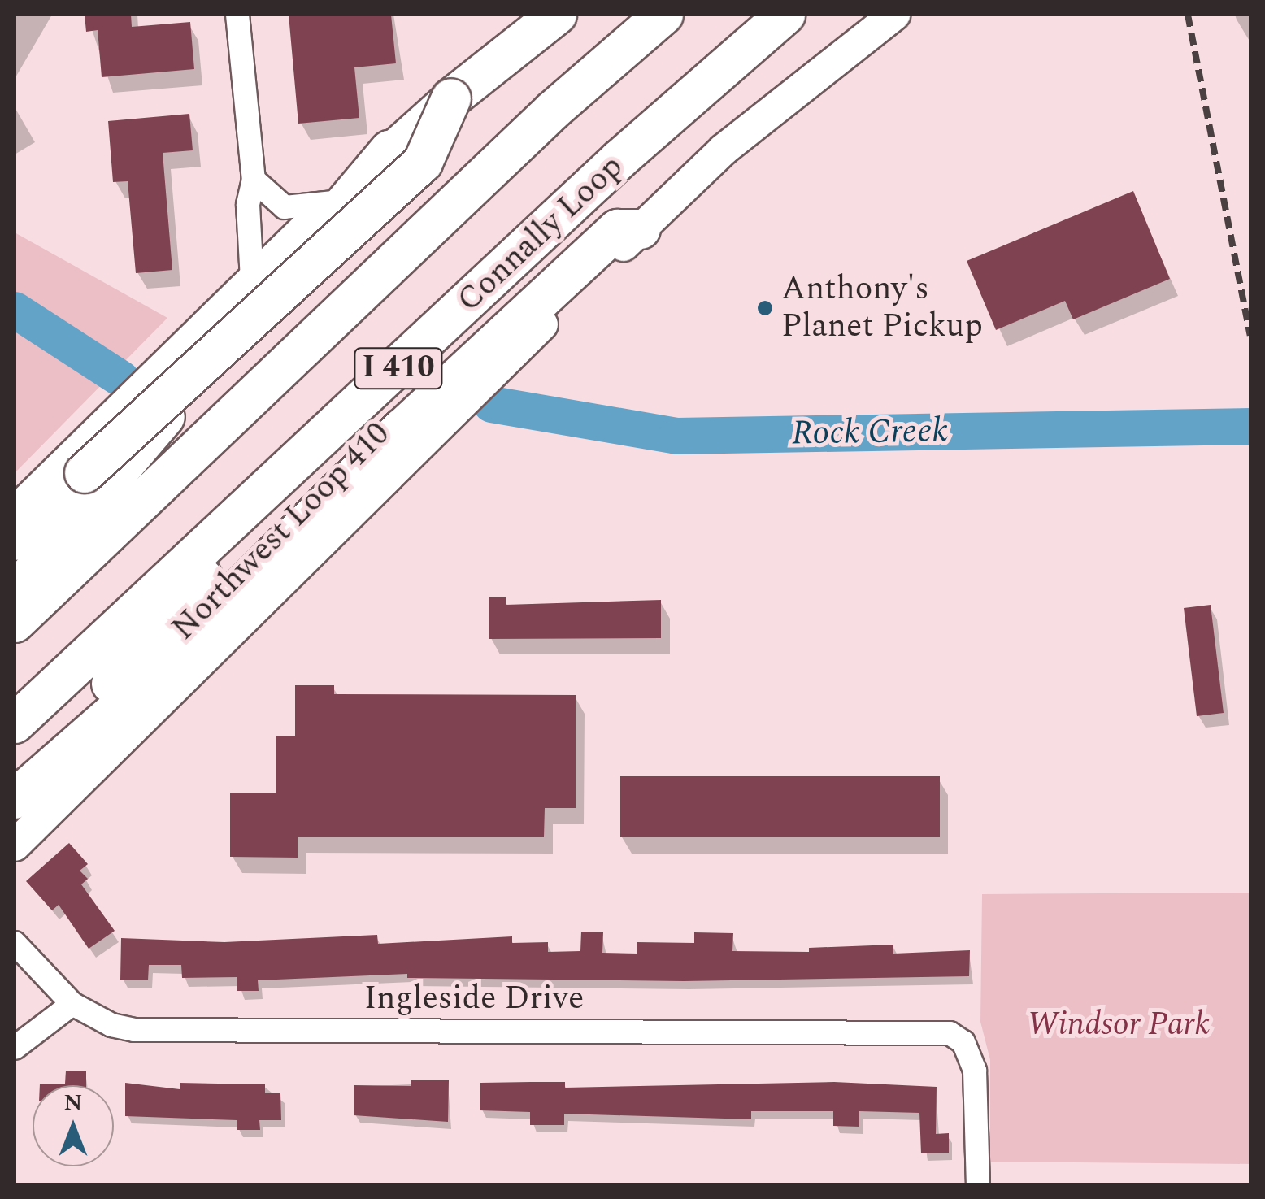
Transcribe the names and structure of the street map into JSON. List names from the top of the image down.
{
  "streets": {
    "highway": ["Connally Loop", "I 410"],
    "main road": ["Northwest Loop 410"],
    "street": ["Ingleside Drive"]
  },
  "water": ["Rock Creek"],
  "parks": ["Windsor Park"],
  "places": ["Anthony's Planet Pickup"],
  "north": "top"
}
